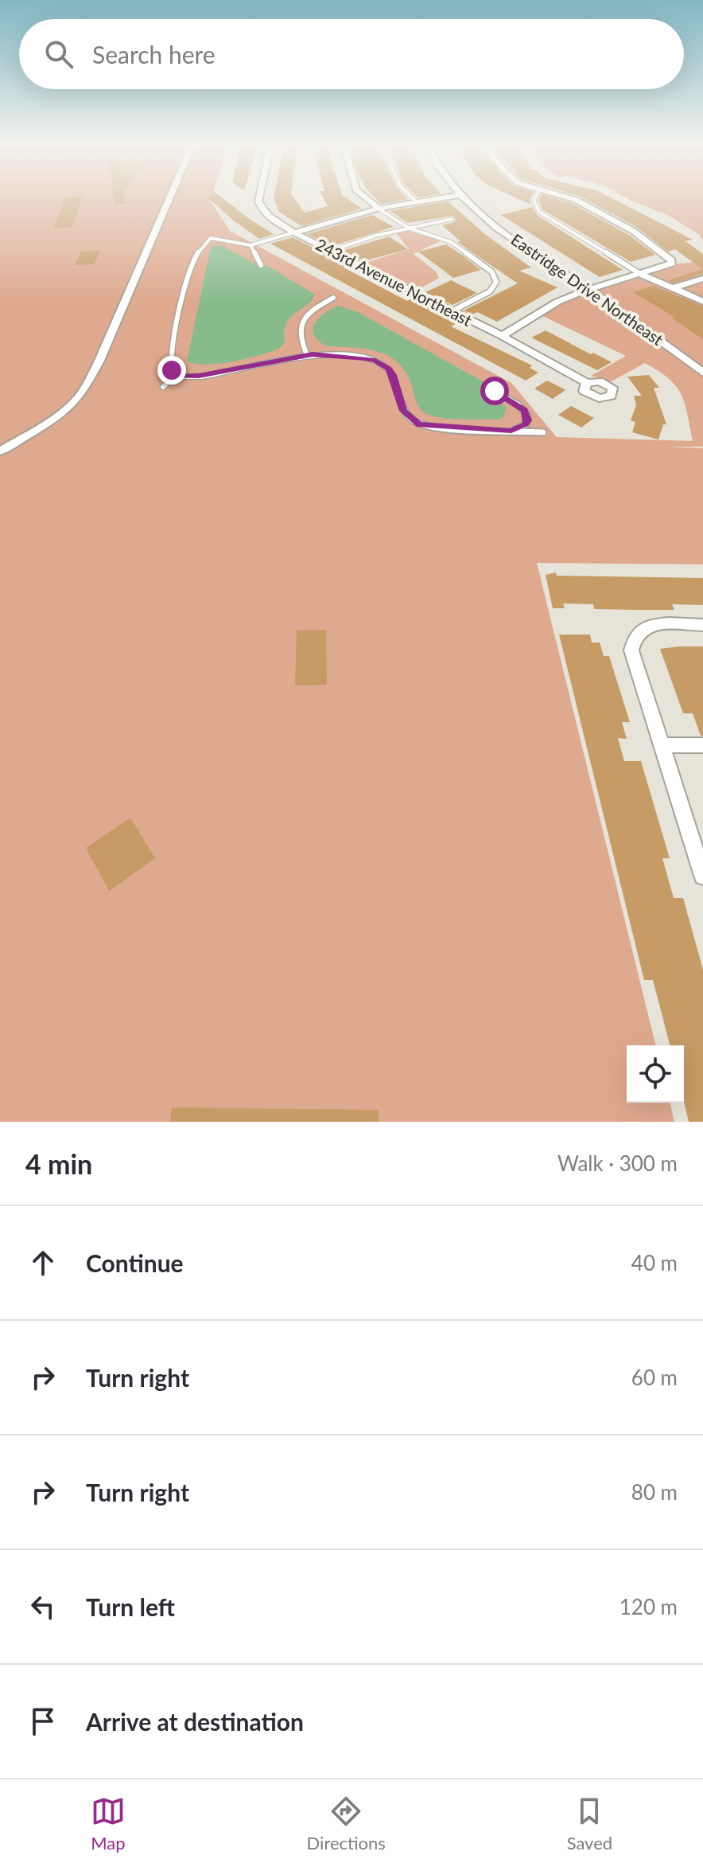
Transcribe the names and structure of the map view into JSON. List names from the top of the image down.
{
  "streets": {
    "street": ["243rd Avenue Northeast", "Eastridge Drive Northeast"]
  },
  "page": {
    "search": "Search here",
    "heading": ["4 min", "Walk · 300 m"],
    "list": [
      ["Continue", "40 m"],
      ["Turn right", "60 m"],
      ["Turn right", "80 m"],
      ["Turn left", "120 m"],
      "Arrive at destination"
    ],
    "nav": ["Map", "Directions", "Saved"]
  }
}
